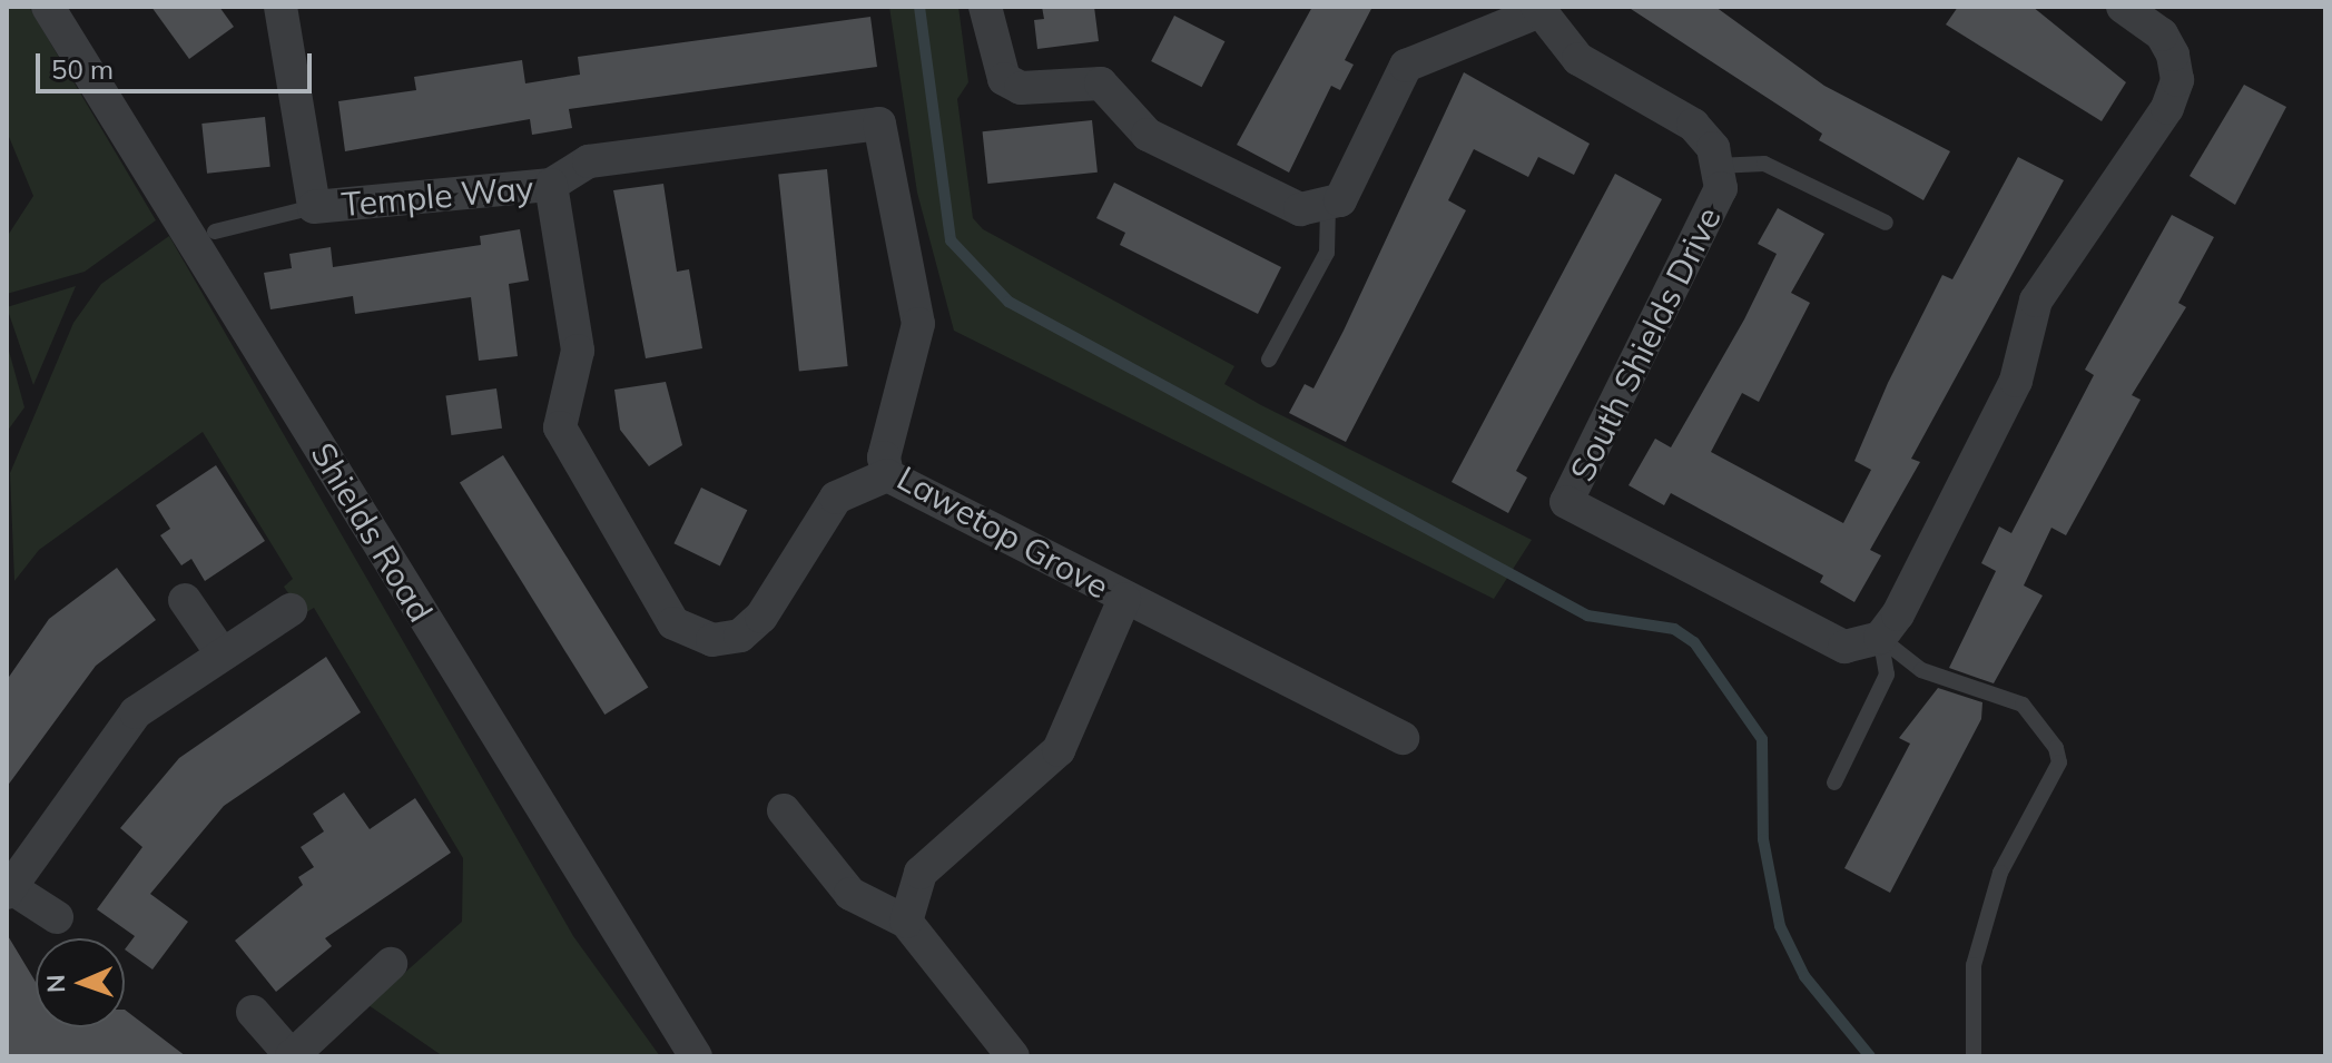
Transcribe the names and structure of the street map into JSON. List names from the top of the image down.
{
  "streets": {
    "street": [
      "Temple Way",
      "South Shields Drive",
      "Shields Road",
      "Lawetop Grove"
    ]
  },
  "crossings": [
    ["Temple Way", "Lawetop Grove"]
  ],
  "scale_bar": "50 m",
  "north": "left"
}
